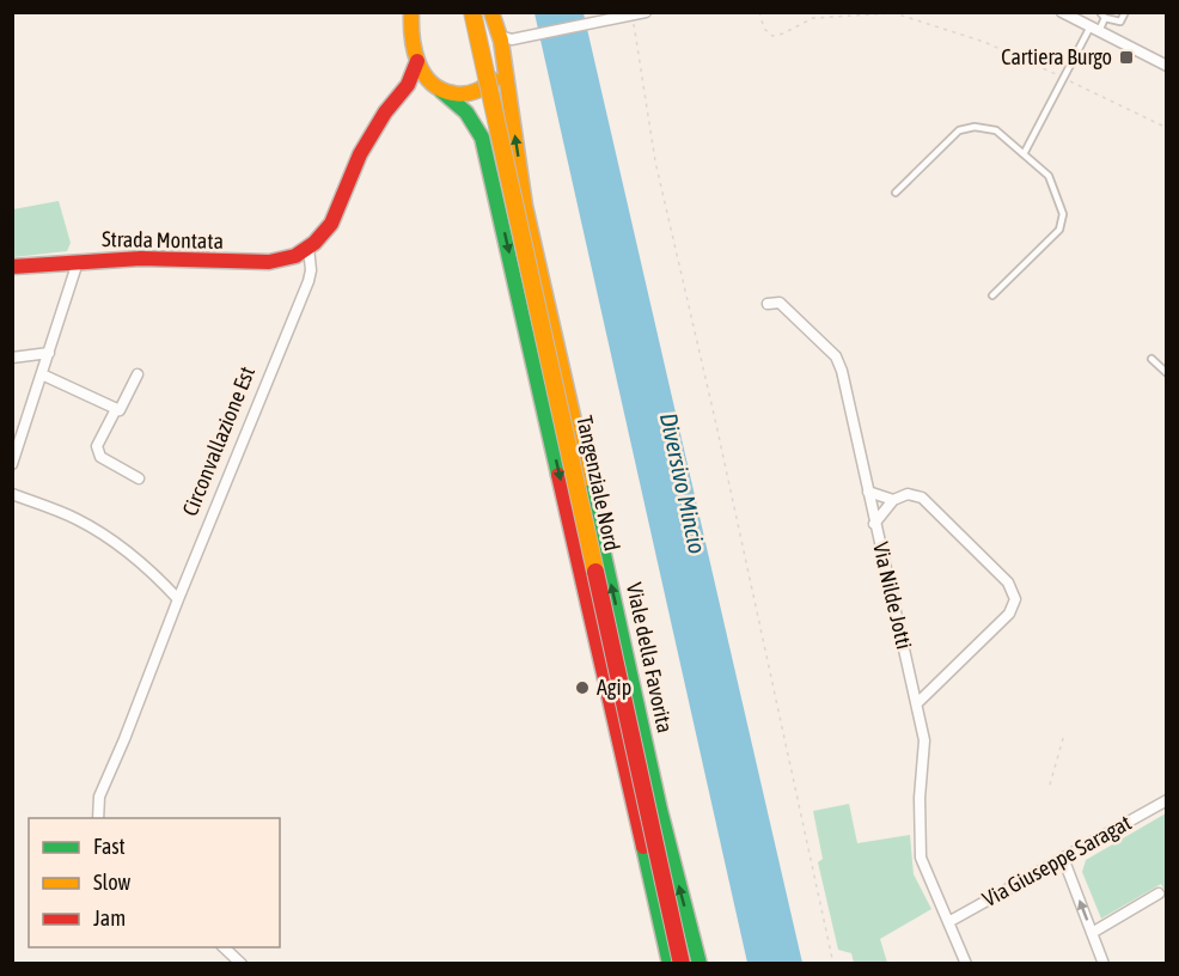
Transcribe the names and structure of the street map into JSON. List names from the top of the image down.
{
  "streets": {
    "main road": ["Strada Montata", "Tangenziale Nord", "Viale della Favorita"],
    "street": ["Circonvallazione Est", "Via Nilde Jotti", "Via Giuseppe Saragat"]
  },
  "crossings": [
    ["Strada Montata", "Circonvallazione Est"],
    ["Via Nilde Jotti", "Via Giuseppe Saragat"]
  ],
  "water": ["Diversivo Mincio"],
  "places": {
    "transit": ["Cartiera Burgo"],
    "other": ["Agip"]
  },
  "legend": ["Fast", "Slow", "Jam"]
}
